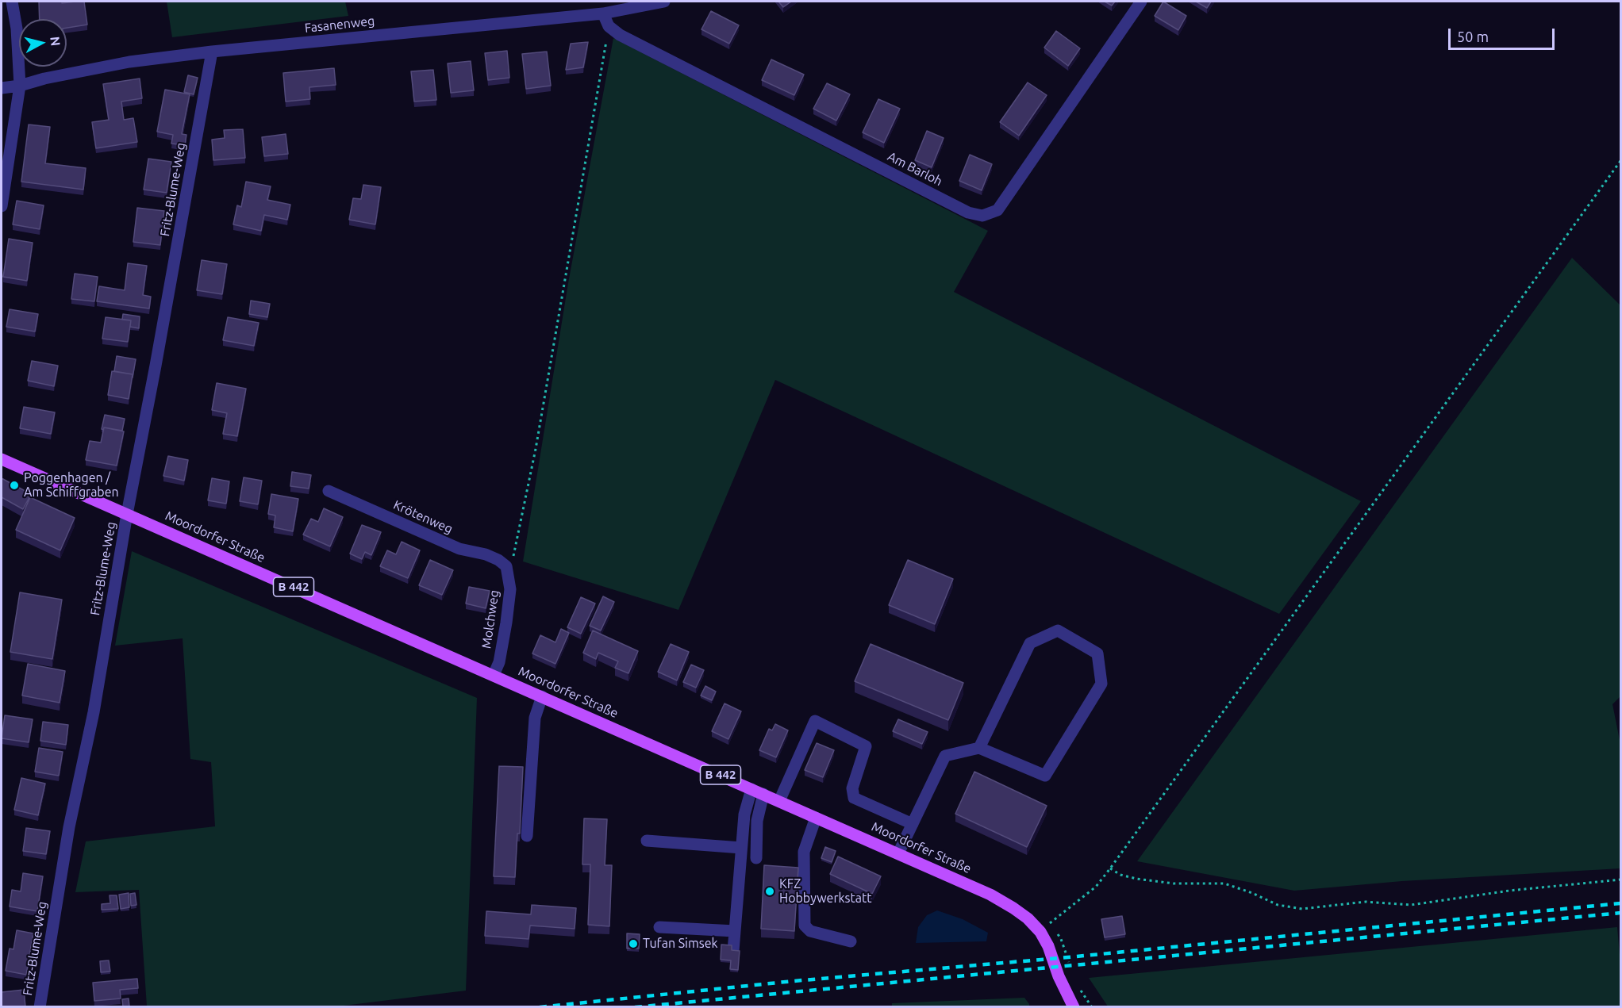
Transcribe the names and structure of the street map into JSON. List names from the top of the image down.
{
  "streets": {
    "main road": ["Moordorfer Straße", "B 442"],
    "street": [
      "Fasanenweg",
      "Am Barloh",
      "Fritz-Blume-Weg",
      "Krötenweg",
      "Molchweg"
    ]
  },
  "crossings": [
    ["Fasanenweg", "Fritz-Blume-Weg"],
    ["Fritz-Blume-Weg", "Moordorfer Straße"],
    ["Krötenweg", "Molchweg"],
    ["Moordorfer Straße", "Molchweg"]
  ],
  "places": ["Poggenhagen / Am Schiffgraben", "KFZ Hobbywerkstatt", "Tufan Simsek"],
  "scale_bar": "50 m",
  "north": "right"
}
